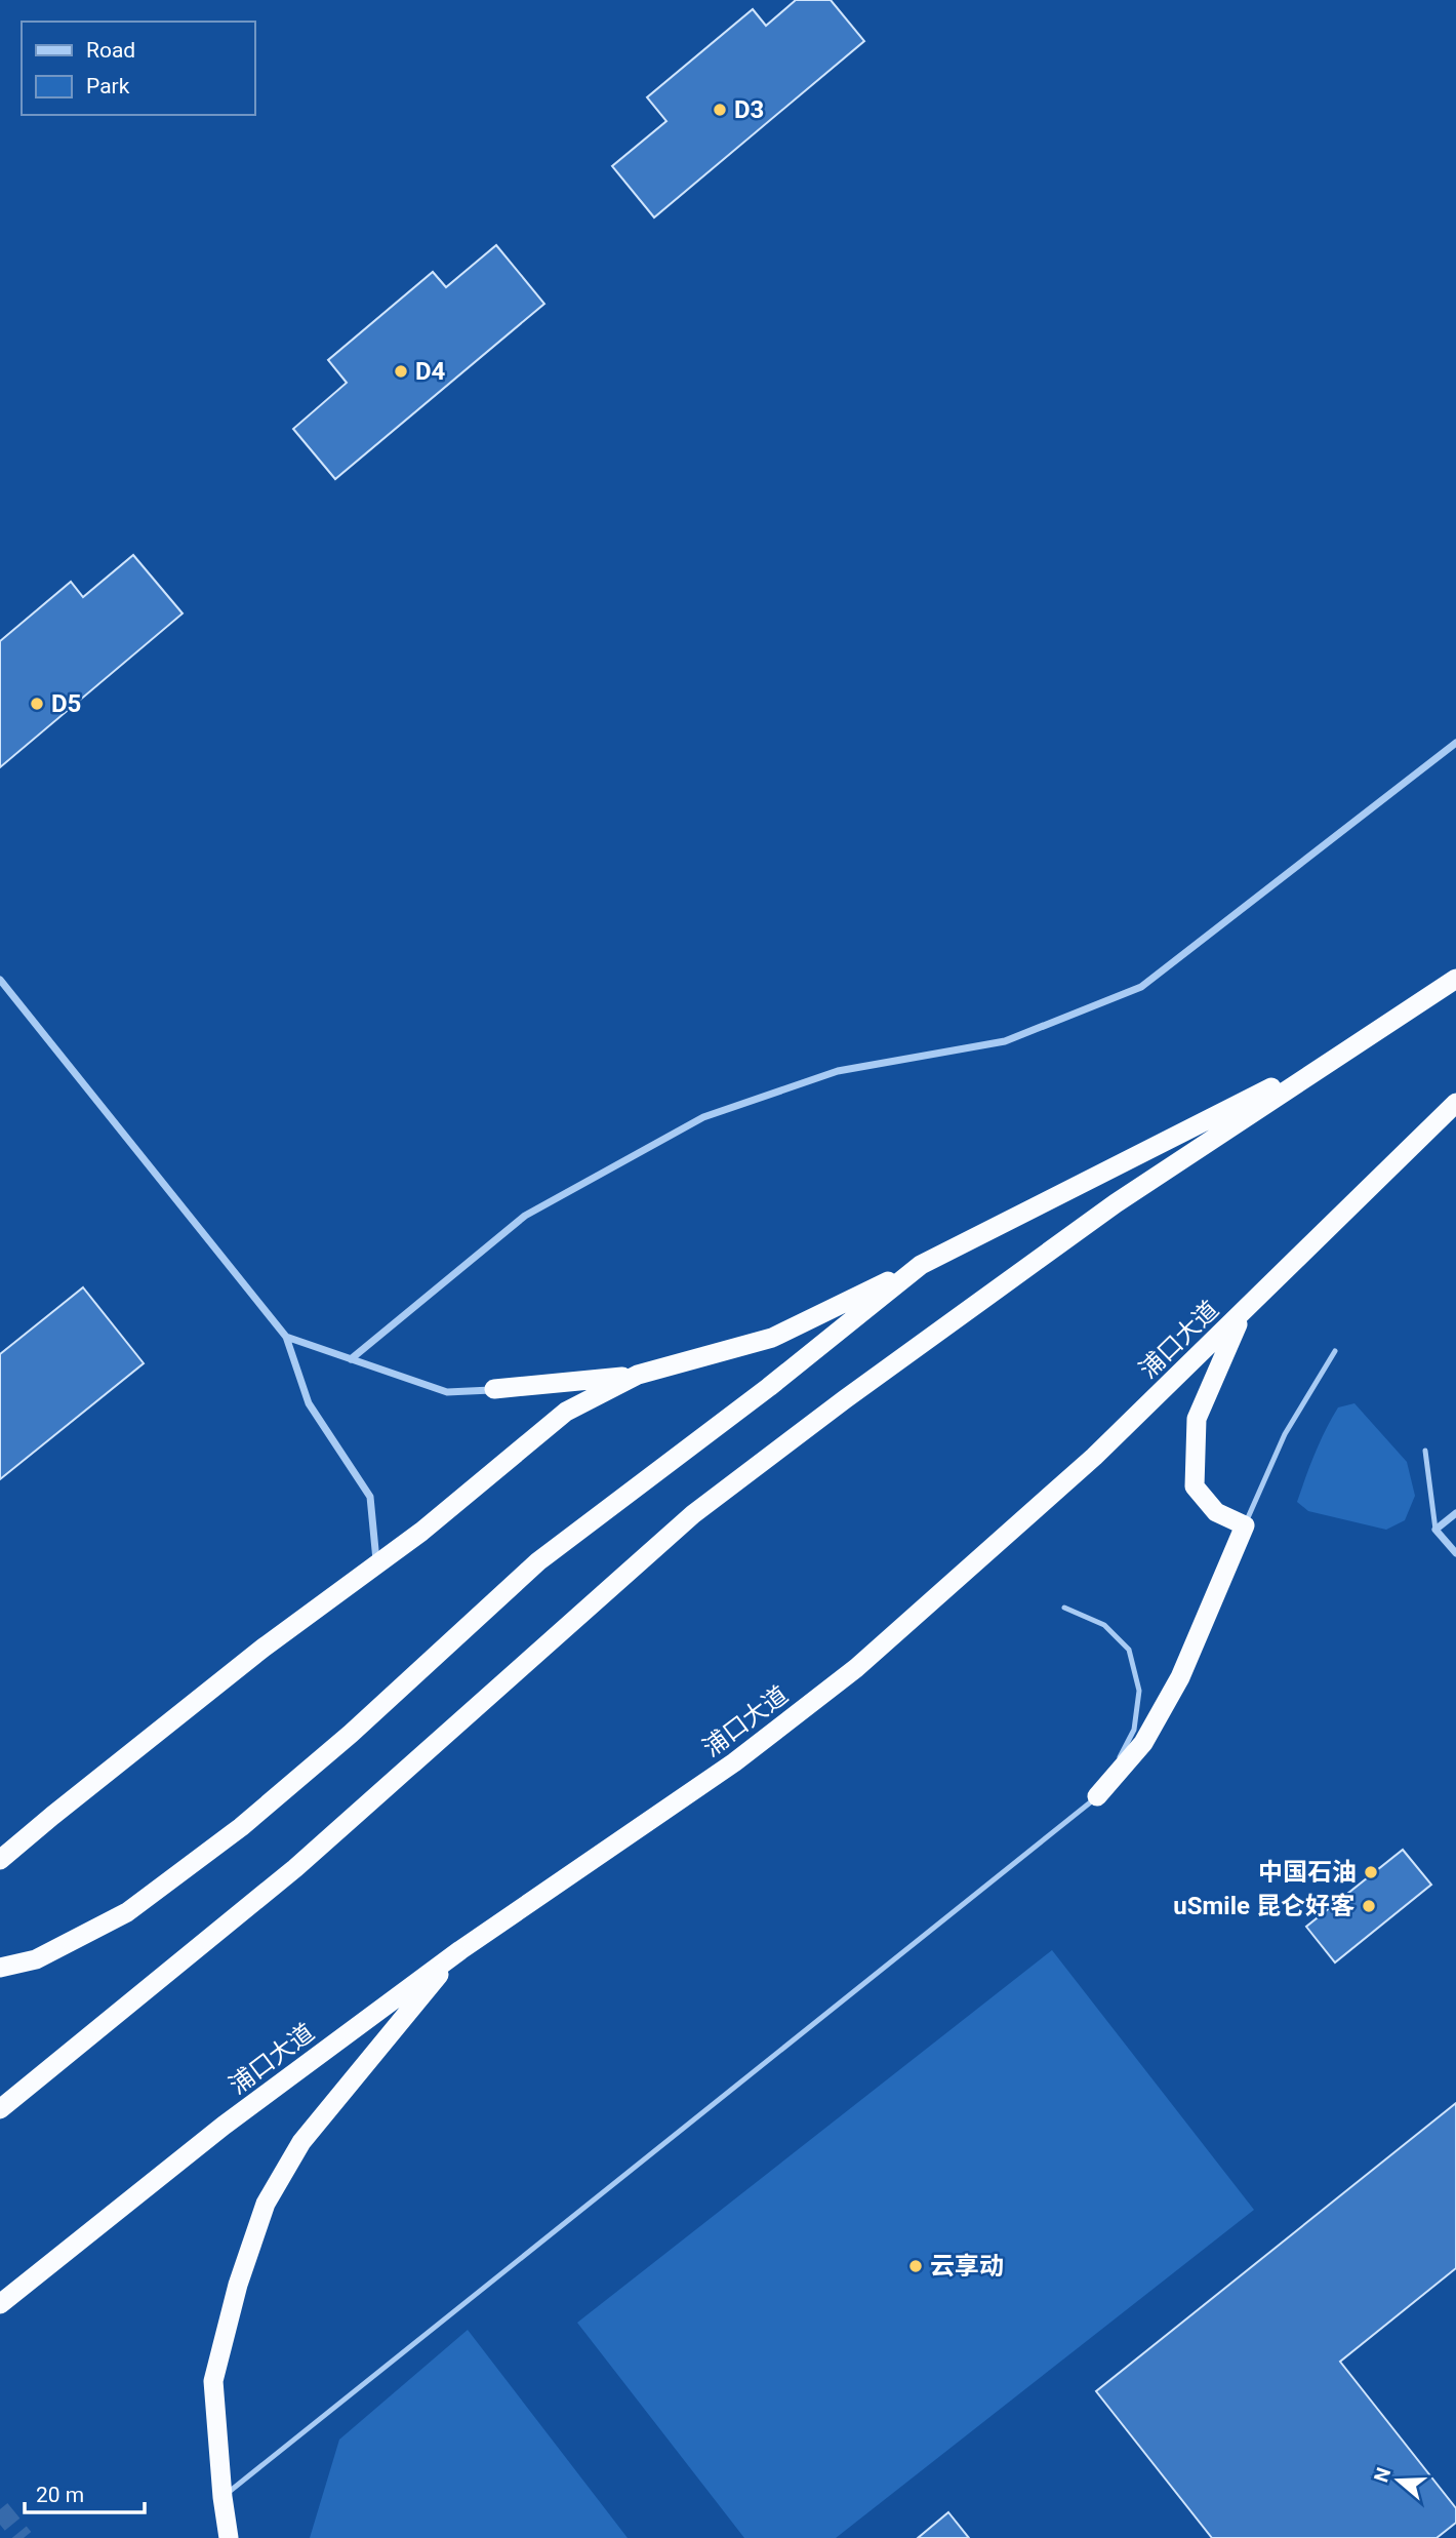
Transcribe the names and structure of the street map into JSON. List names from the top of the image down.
{
  "streets": {
    "highway": ["浦口大道"]
  },
  "places": [
    "D3",
    "D4",
    "D5",
    "中国石油",
    "uSmile 昆仑好客",
    "云享动"
  ],
  "legend": ["Road", "Park"],
  "scale_bar": "20 m",
  "north": "left"
}
